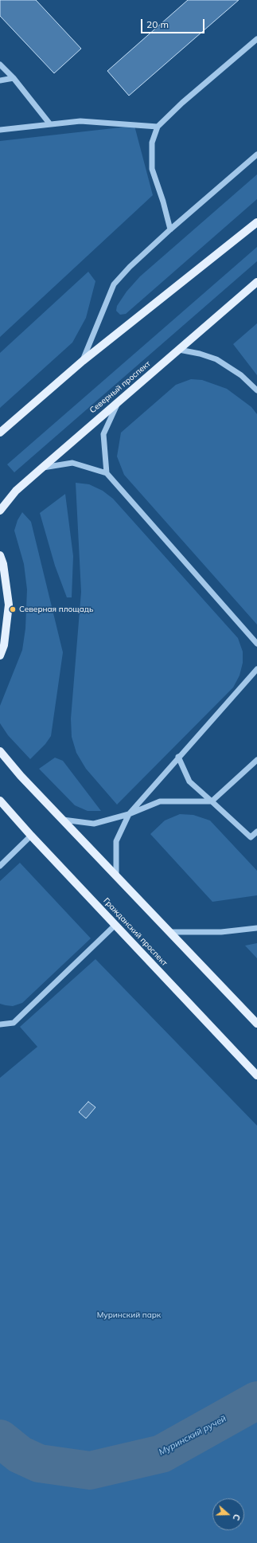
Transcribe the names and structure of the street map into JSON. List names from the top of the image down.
{
  "streets": {
    "main road": ["Северный проспект", "Гражданский проспект"]
  },
  "water": ["Муринский ручей"],
  "parks": ["Муринский парк"],
  "places": ["Северная площадь"],
  "scale_bar": "20 m",
  "north": "right"
}
